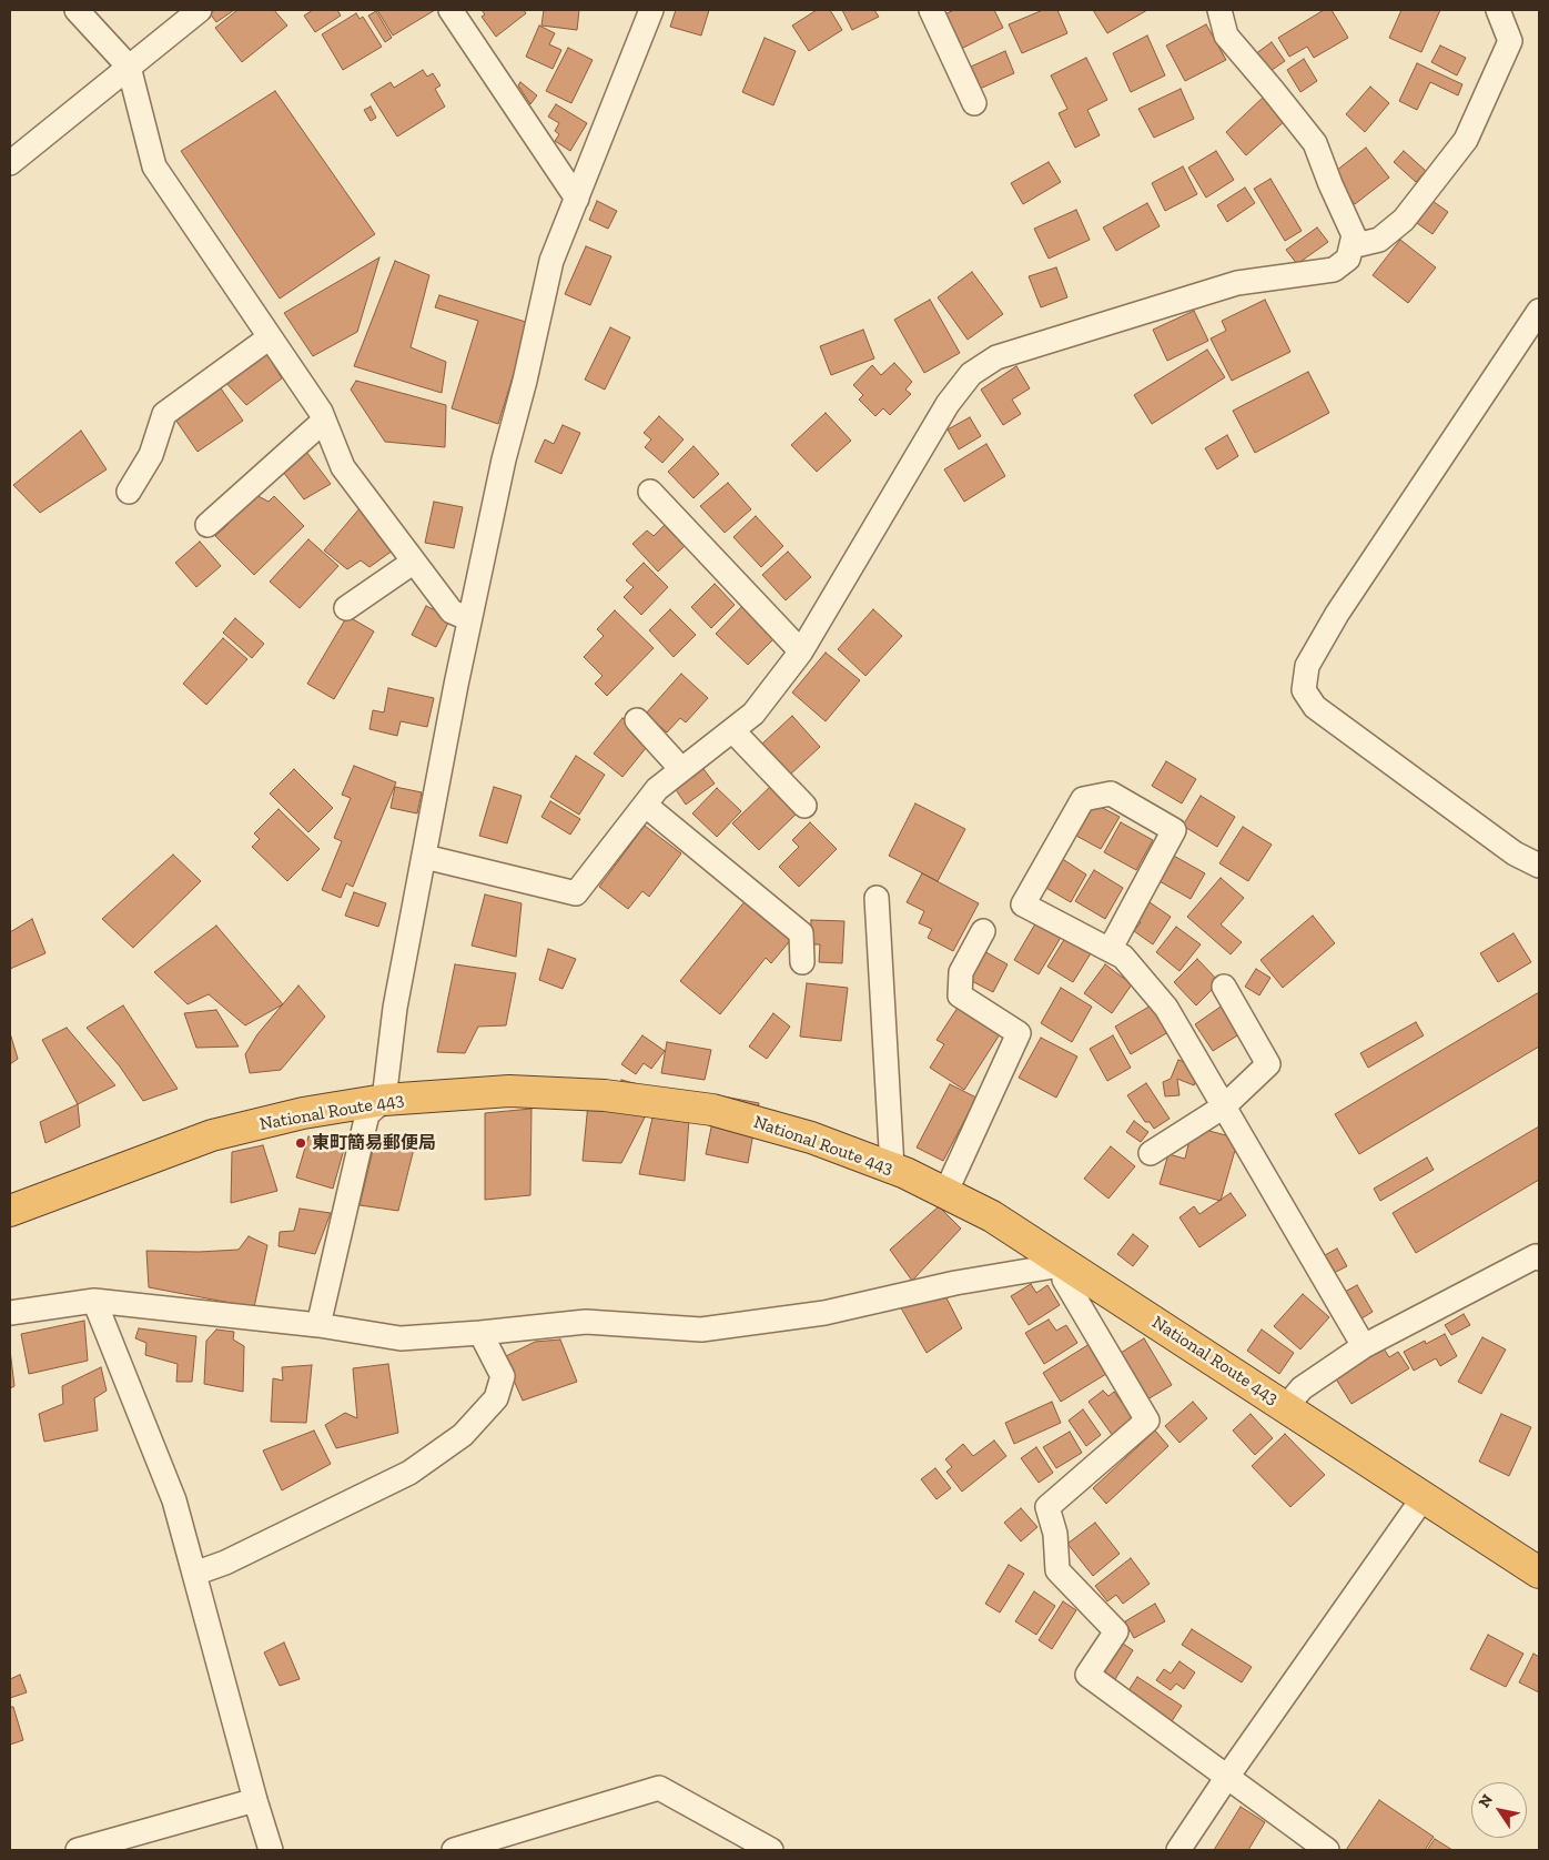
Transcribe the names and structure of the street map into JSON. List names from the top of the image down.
{
  "streets": {
    "highway": ["National Route 443"]
  },
  "places": ["東町簡易郵便局"],
  "north": "top left"
}
